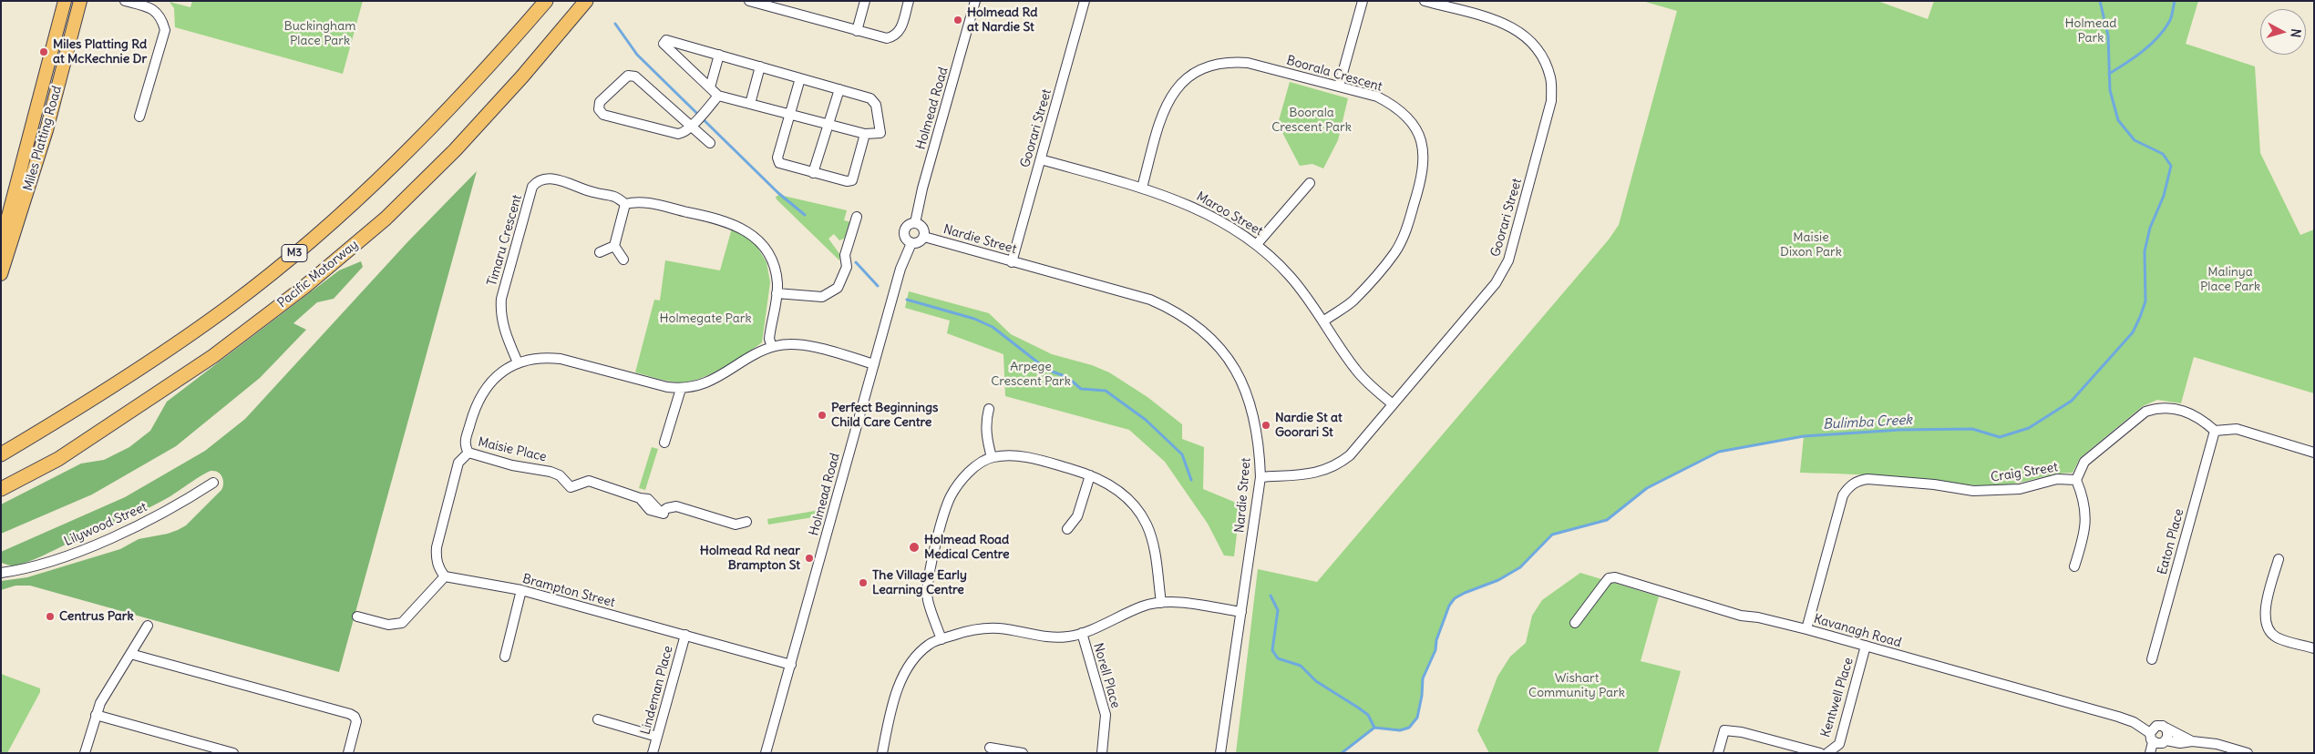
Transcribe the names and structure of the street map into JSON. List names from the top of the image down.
{
  "streets": {
    "highway": ["M3", "Pacific Motorway"],
    "main road": ["Miles Platting Road"],
    "street": [
      "Boorala Crescent",
      "Holmead Road",
      "Goorari Street",
      "Maroo Street",
      "Nardie Street",
      "Timaru Crescent",
      "Maisie Place",
      "Craig Street",
      "Lilywood Street",
      "Eaton Place",
      "Brampton Street",
      "Kavanagh Road",
      "Norell Place",
      "Lindeman Place",
      "Kentwell Place"
    ]
  },
  "crossings": [
    ["Boorala Crescent", "Maroo Street"],
    ["Holmead Road", "Nardie Street"],
    ["Holmead Road", "Brampton Street"],
    ["Goorari Street", "Maroo Street"],
    ["Goorari Street", "Nardie Street"],
    ["Craig Street", "Eaton Place"],
    ["Craig Street", "Kavanagh Road"],
    ["Brampton Street", "Lindeman Place"],
    ["Kavanagh Road", "Kentwell Place"]
  ],
  "water": ["Bulimba Creek"],
  "parks": [
    "Holmead Park",
    "Buckingham Place Park",
    "Boorala Crescent Park",
    "Maisie Dixon Park",
    "Malinya Place Park",
    "Holmegate Park",
    "Arpege Crescent Park",
    "Wishart Community Park"
  ],
  "places": [
    "Holmead Rd at Nardie St",
    "Miles Platting Rd at McKechnie Dr",
    "Perfect Beginnings Child Care Centre",
    "Nardie St at Goorari St",
    "Holmead Road Medical Centre",
    "Holmead Rd near Brampton St",
    "The Village Early Learning Centre",
    "Centrus Park"
  ],
  "north": "right"
}
